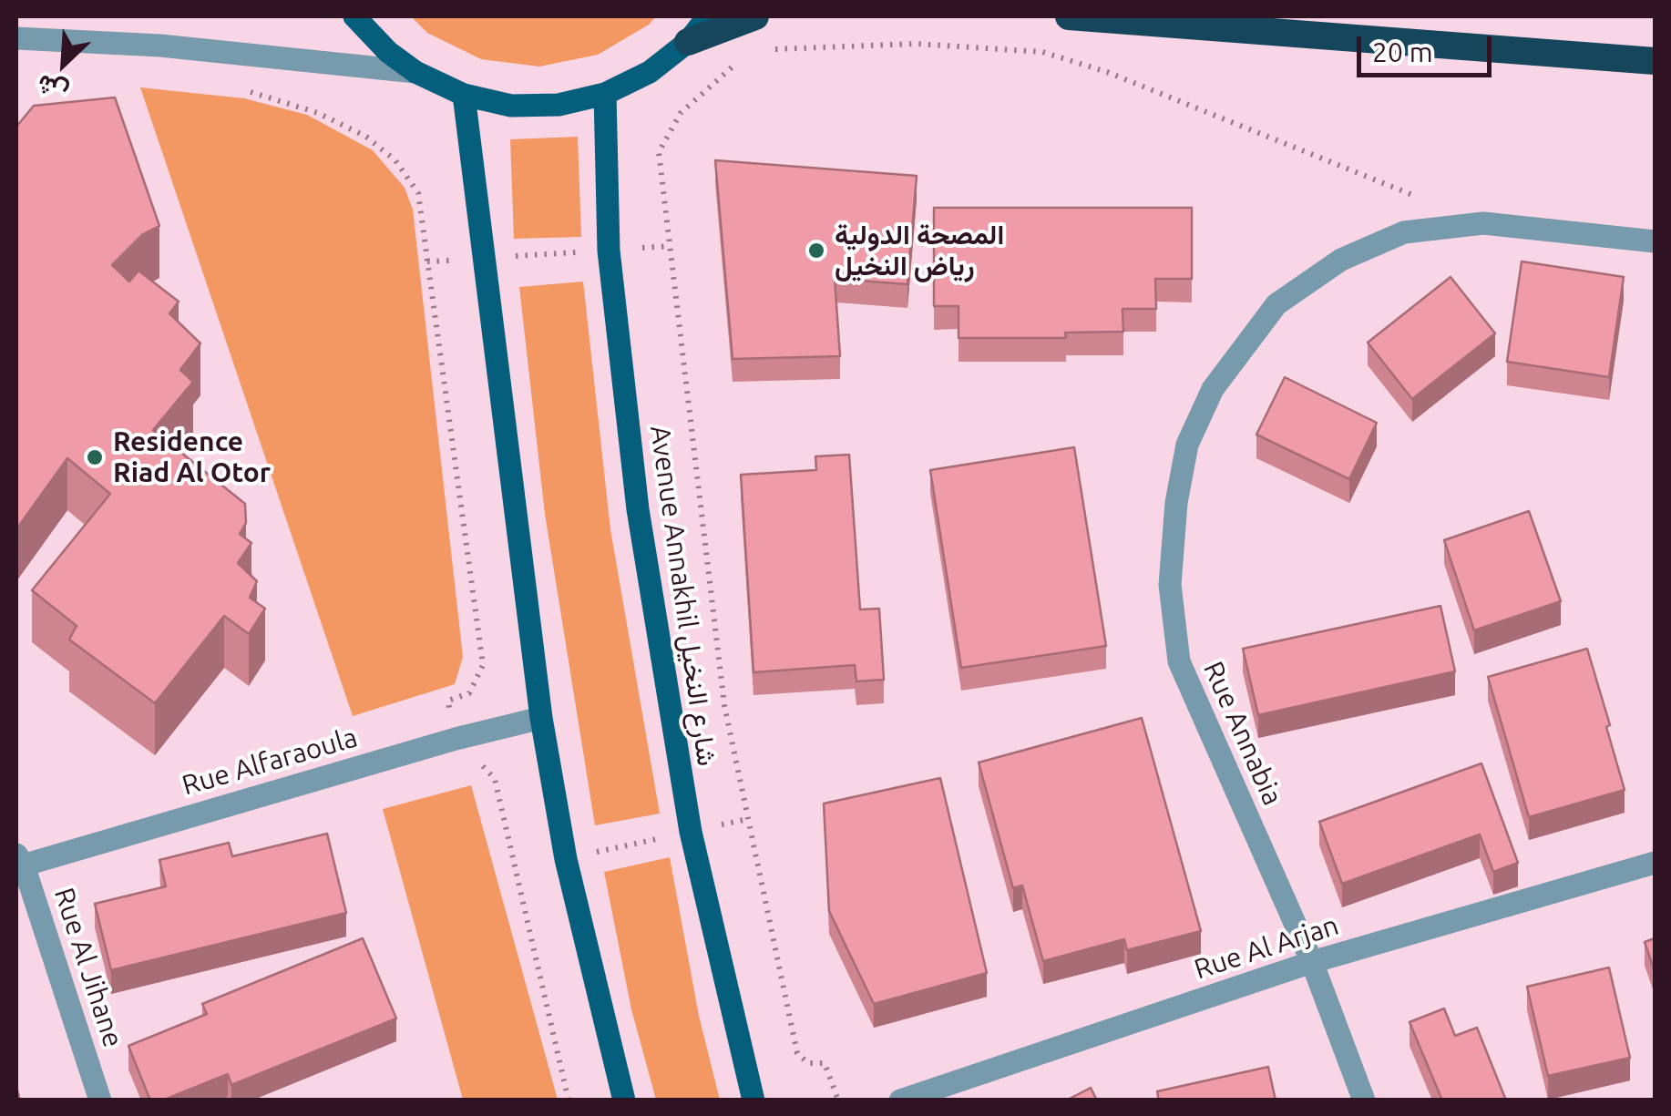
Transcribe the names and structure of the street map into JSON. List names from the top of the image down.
{
  "streets": {
    "main road": ["Avenue Annakhil شارع النخيل"],
    "street": [
      "Rue Annabia",
      "Rue Alfaraoula",
      "Rue Al Arjan",
      "Rue Al Jihane"
    ]
  },
  "crossings": [
    ["Rue Annabia", "Rue Al Arjan"],
    ["Rue Alfaraoula", "Rue Al Jihane"]
  ],
  "places": ["المصحة الدولية رياض النخيل", "Residence Riad Al Otor"],
  "scale_bar": "20 m",
  "north": "bottom left"
}
